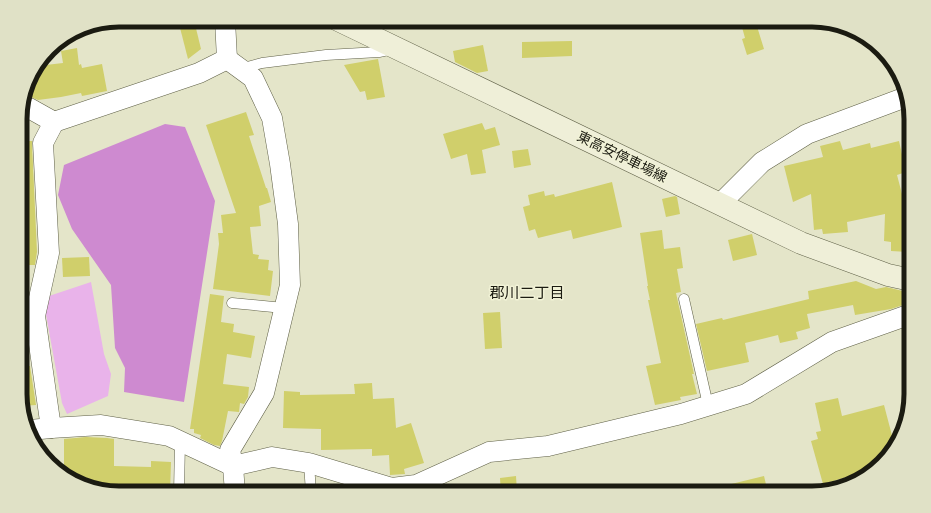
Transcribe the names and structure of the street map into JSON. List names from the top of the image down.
{
  "streets": {
    "main road": ["東高安停車場線"]
  },
  "districts": ["郡川二丁目"]
}
